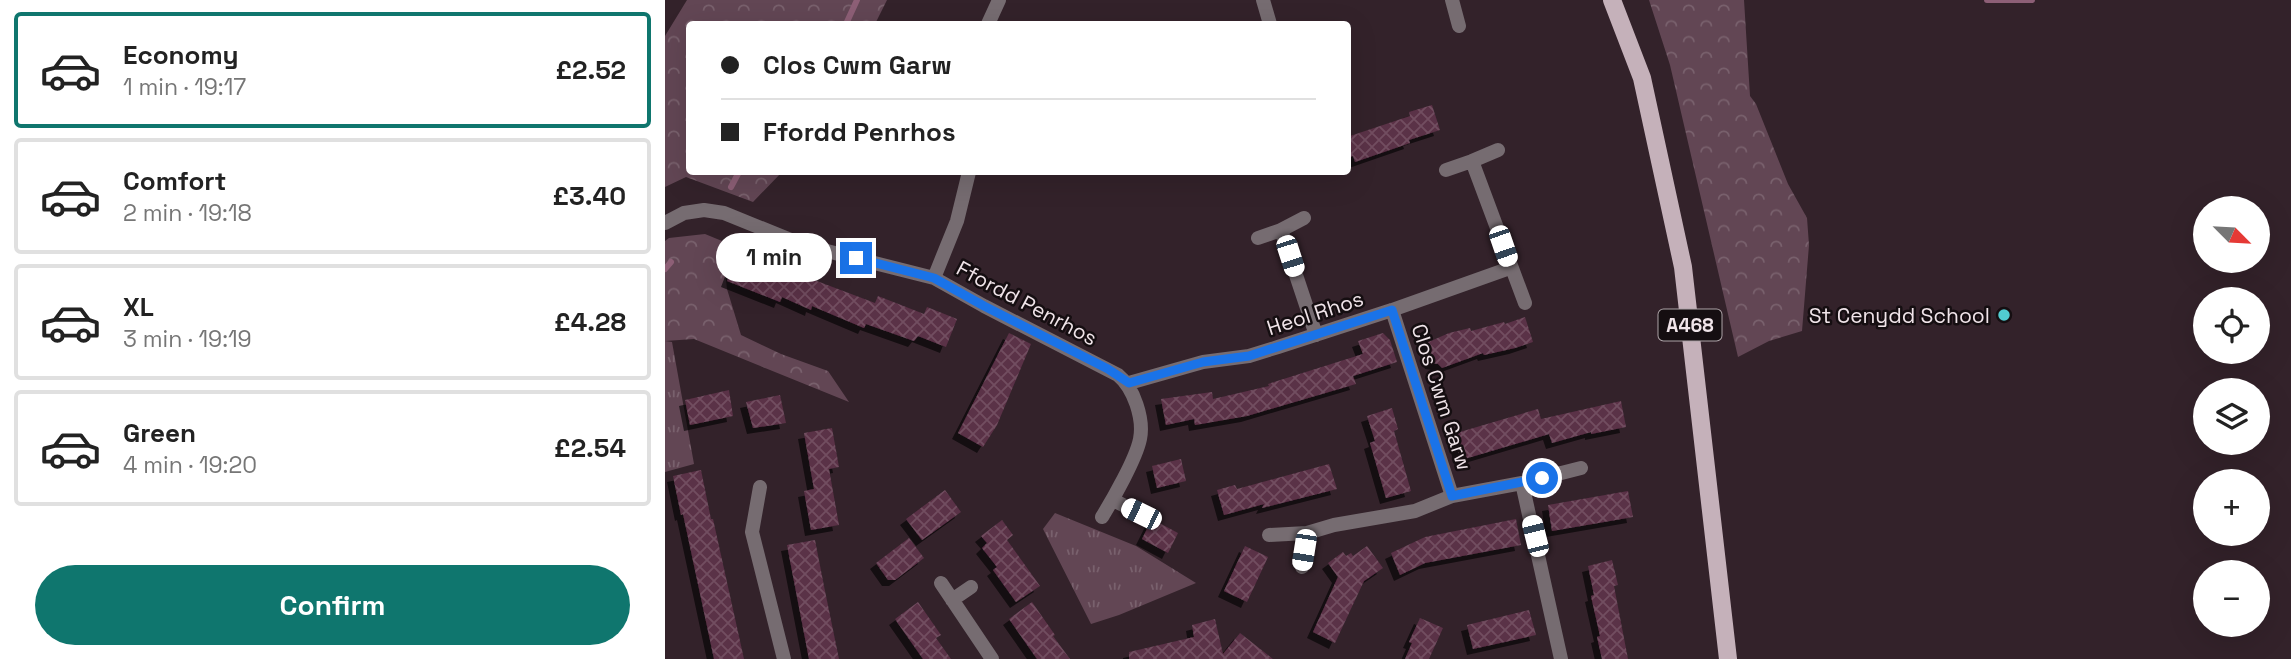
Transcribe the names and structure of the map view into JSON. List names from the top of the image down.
{
  "streets": {
    "main road": ["A468"],
    "street": ["Ffordd Penrhos", "Heol Rhos", "Clos Cwm Garw"]
  },
  "crossings": [
    ["Ffordd Penrhos", "Heol Rhos"],
    ["Heol Rhos", "Clos Cwm Garw"]
  ],
  "places": ["St Cenydd School"],
  "north": "bottom right",
  "page": {
    "list": [
      {
        "name": "Economy",
        "note": "1 min · 19:17",
        "value": "£2.52"
      },
      {
        "name": "Comfort",
        "note": "2 min · 19:18",
        "value": "£3.40"
      },
      {
        "name": "XL",
        "note": "3 min · 19:19",
        "value": "£4.28"
      },
      {
        "name": "Green",
        "note": "4 min · 19:20",
        "value": "£2.54"
      }
    ],
    "banner": ["Clos Cwm Garw", "Ffordd Penrhos"],
    "map_buttons": ["+", "−"],
    "bubble": "1 min",
    "buttons": "Confirm"
  }
}
